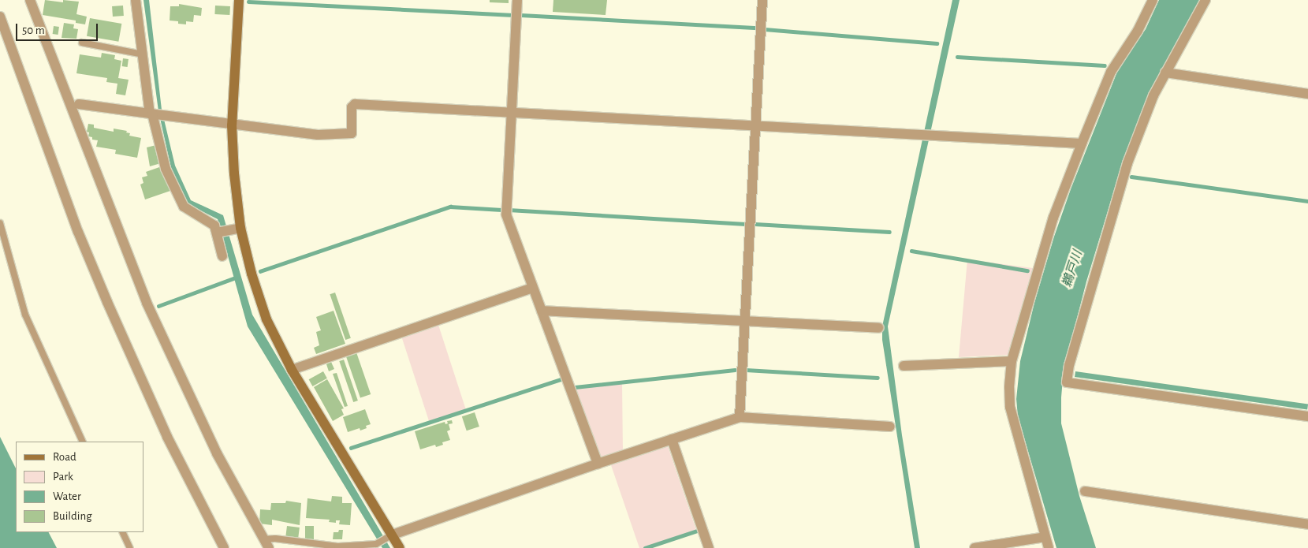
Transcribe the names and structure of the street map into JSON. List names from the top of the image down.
{
  "water": ["鵜戸川"],
  "legend": [
    "Road",
    "Park",
    "Water",
    "Building"
  ],
  "scale_bar": "50 m"
}
